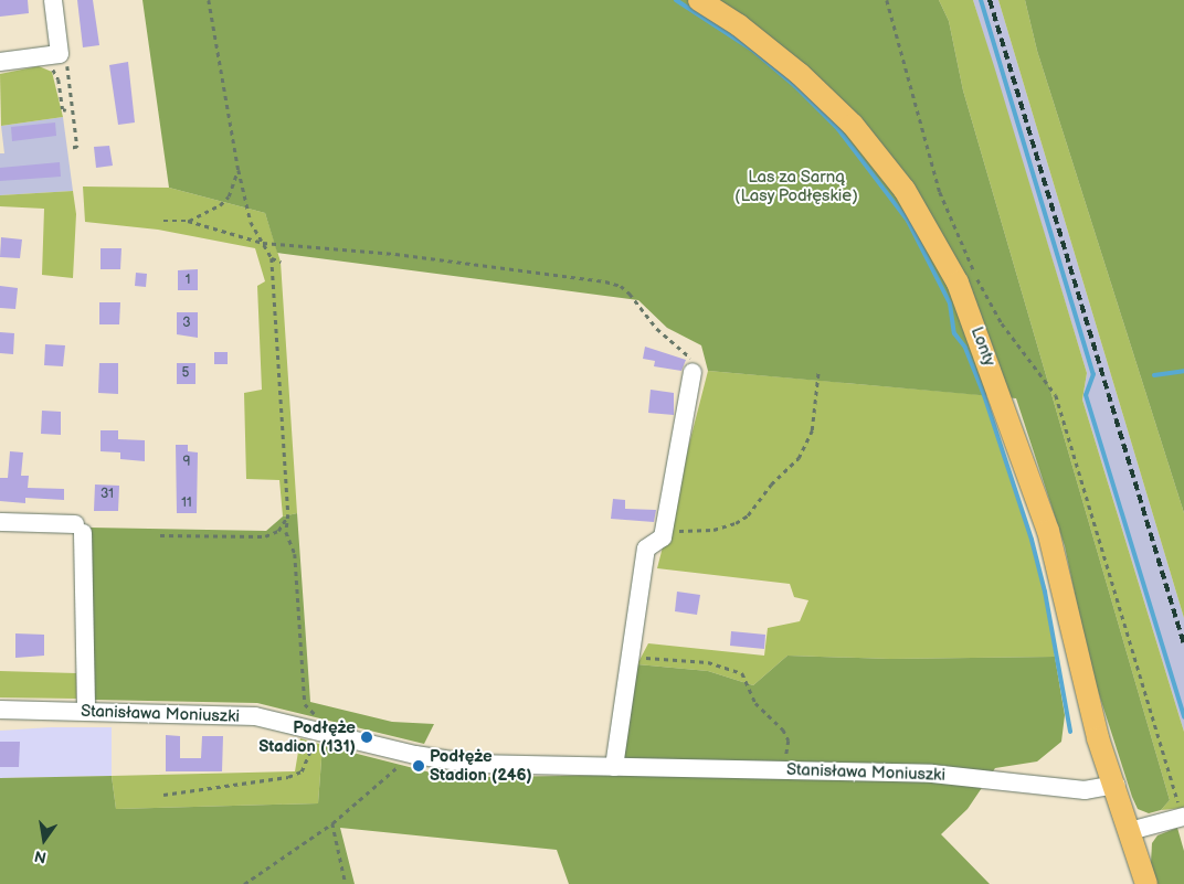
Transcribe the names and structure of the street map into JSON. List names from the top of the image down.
{
  "streets": {
    "main road": ["Lonty"],
    "street": ["Stanisława Moniuszki"]
  },
  "crossings": [
    ["Lonty", "Stanisława Moniuszki"]
  ],
  "parks": ["Las za Sarną (Lasy Podłęskie)"],
  "places": ["Podłęże Stadion (131)", "Podłęże Stadion (246)"],
  "house_numbers": [
    "1",
    "3",
    "5",
    "9",
    "31",
    "11"
  ],
  "north": "bottom"
}
